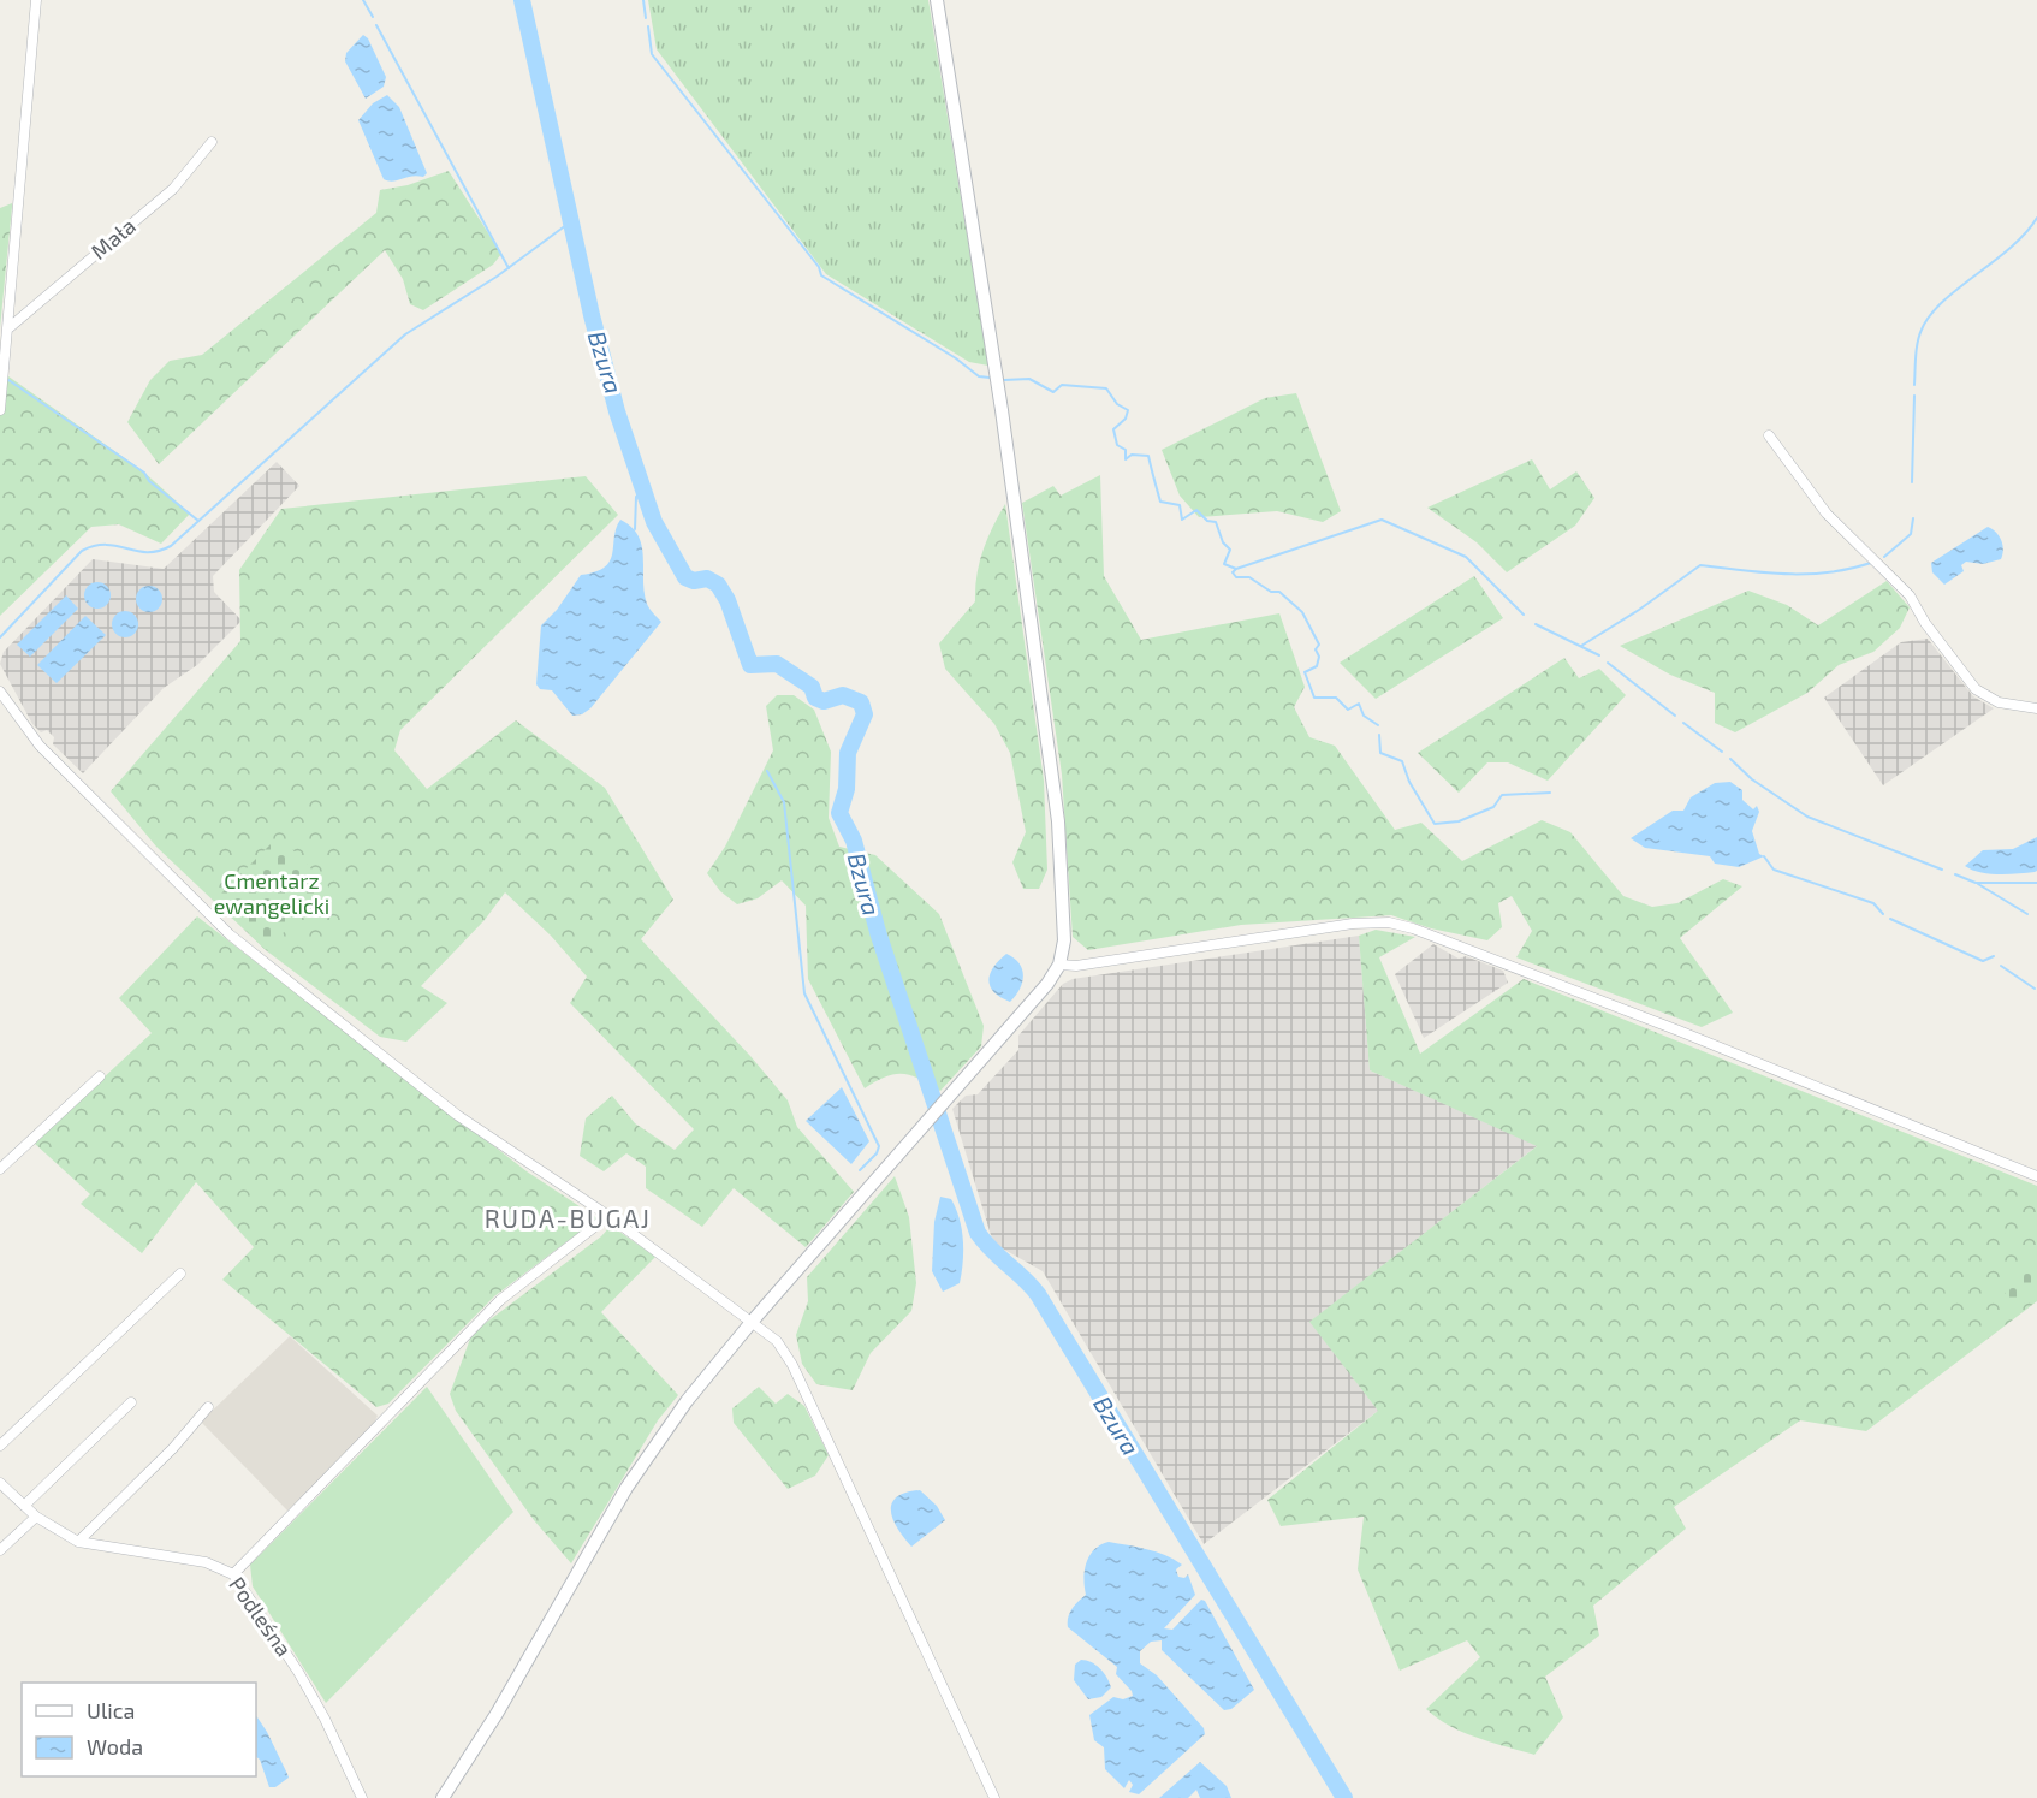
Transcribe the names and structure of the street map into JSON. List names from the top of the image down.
{
  "streets": {
    "street": ["Mała", "Podleśna"]
  },
  "districts": ["RUDA-BUGAJ"],
  "water": ["Bzura"],
  "parks": ["Cmentarz ewangelicki"],
  "legend": ["Ulica", "Woda"]
}
